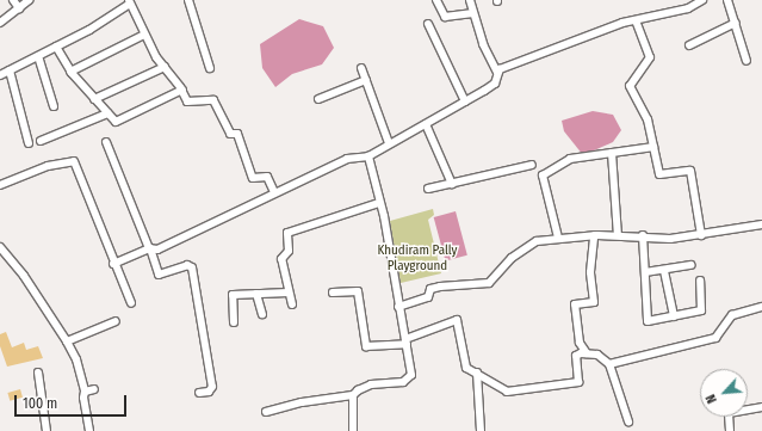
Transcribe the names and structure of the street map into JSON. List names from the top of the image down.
{
  "parks": ["Khudiram Pally Playground"],
  "scale_bar": "100 m",
  "north": "bottom left"
}
